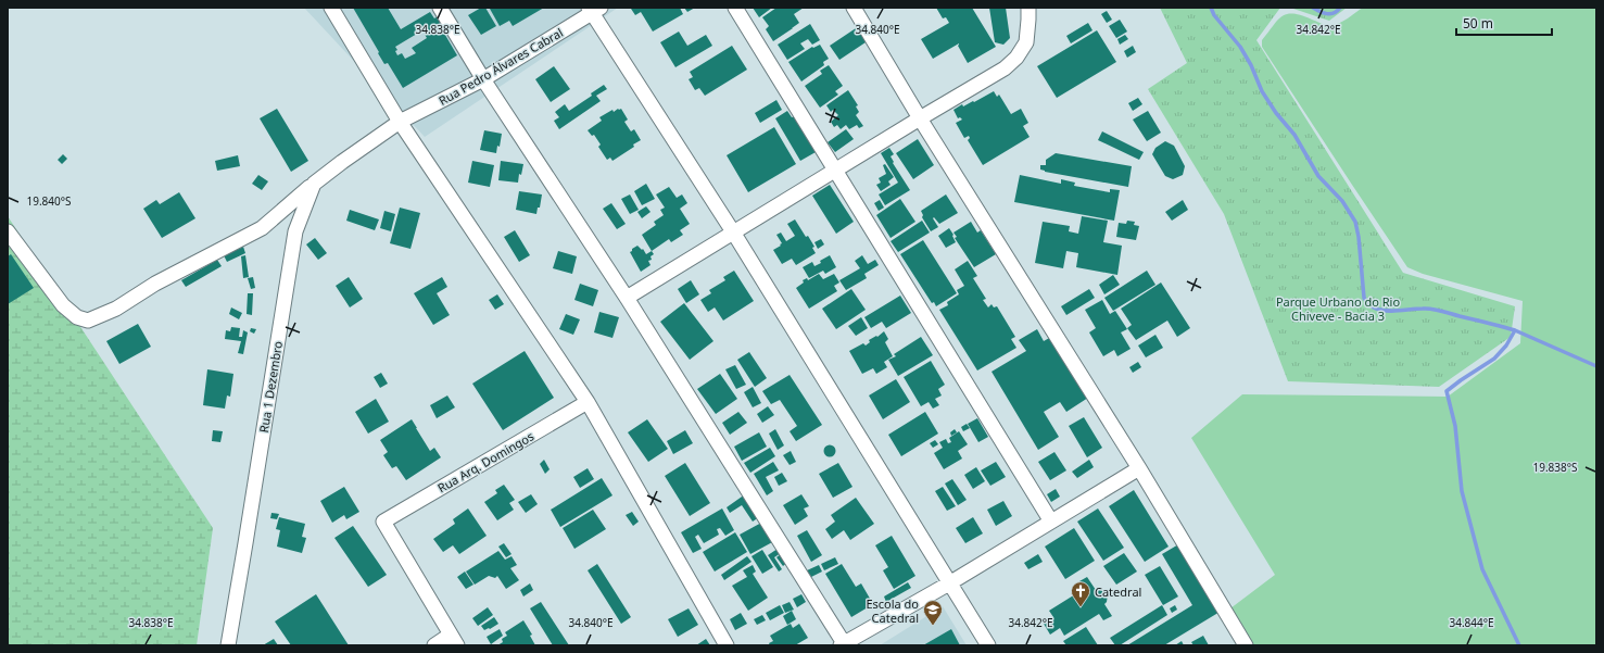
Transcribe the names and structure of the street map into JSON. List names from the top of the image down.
{
  "streets": {
    "street": ["Rua Pedro Álvares Cabral", "Rua 1 Dezembro", "Rua Arq. Domingos"]
  },
  "parks": ["Parque Urbano do Rio Chiveve - Bacia 3"],
  "places": {
    "church": ["Catedral"],
    "school or university": ["Escola do Catedral"]
  },
  "scale_bar": "50 m",
  "coordinates": [
    "34.838°E",
    "34.840°E",
    "34.842°E",
    "19.840°S",
    "19.838°S",
    "34.844°E"
  ]
}
